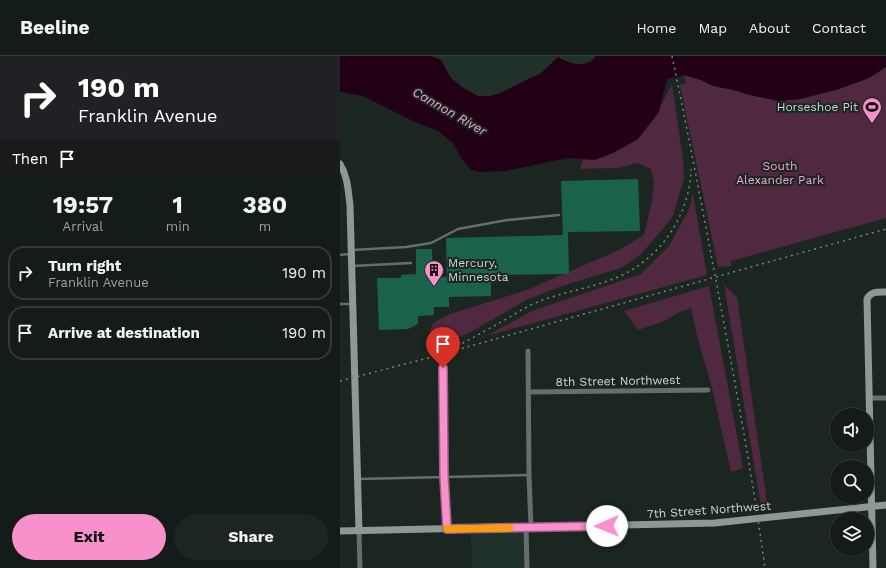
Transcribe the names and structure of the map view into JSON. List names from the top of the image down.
{
  "streets": {
    "street": ["8th Street Northwest", "7th Street Northwest"]
  },
  "water": ["Cannon River"],
  "parks": ["South Alexander Park"],
  "places": {
    "sports": ["Horseshoe Pit"],
    "building": ["Mercury, Minnesota"]
  },
  "page": {
    "header": "Beeline",
    "nav": [
      "Home",
      "Map",
      "About",
      "Contact"
    ],
    "turn": ["190 m", "Franklin Avenue"],
    "then": "Then",
    "eta": [
      "19:57",
      "Arrival",
      "1",
      "min",
      "380",
      "m"
    ],
    "list": [
      {
        "name": "Turn right",
        "note": "Franklin Avenue",
        "value": "190 m"
      },
      {
        "name": "Arrive at destination",
        "value": "190 m"
      }
    ],
    "buttons": ["Exit", "Share"]
  }
}
